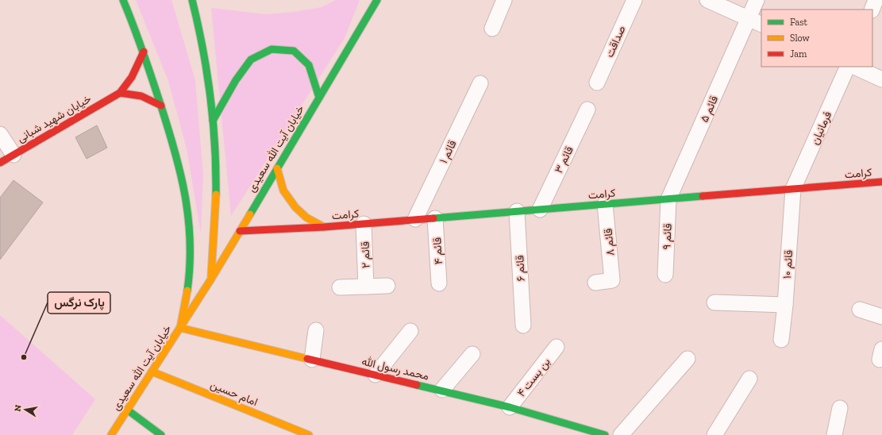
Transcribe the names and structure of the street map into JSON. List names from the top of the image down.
{
  "streets": {
    "street": [
      "صداقت",
      "قائم ۵",
      "خیابان شهید شبانی",
      "فرمانیان",
      "خیابان آیت الله سعیدی",
      "قائم ۱",
      "قائم ۳",
      "کرامت",
      "قائم ۹",
      "قائم ۸",
      "قائم ۴",
      "قائم ۲",
      "قائم ۱۰",
      "قائم ۶",
      "محمد رسول الله",
      "بن بست ۴",
      "امام حسین"
    ]
  },
  "crossings": [
    ["قائم ۵", "کرامت"],
    ["قائم ۵", "قائم ۹"],
    ["فرمانیان", "کرامت"],
    ["فرمانیان", "قائم ۱۰"],
    ["خیابان آیت الله سعیدی", "کرامت"],
    ["خیابان آیت الله سعیدی", "محمد رسول الله"],
    ["خیابان آیت الله سعیدی", "امام حسین"],
    ["قائم ۱", "کرامت"],
    ["قائم ۳", "کرامت"],
    ["کرامت", "قائم ۹"],
    ["کرامت", "قائم ۸"],
    ["کرامت", "قائم ۴"],
    ["کرامت", "قائم ۲"],
    ["کرامت", "قائم ۱۰"],
    ["کرامت", "قائم ۶"],
    ["محمد رسول الله", "بن بست ۴"]
  ],
  "places": ["پارک نرگس"],
  "legend": ["Fast", "Slow", "Jam"],
  "north": "left"
}
